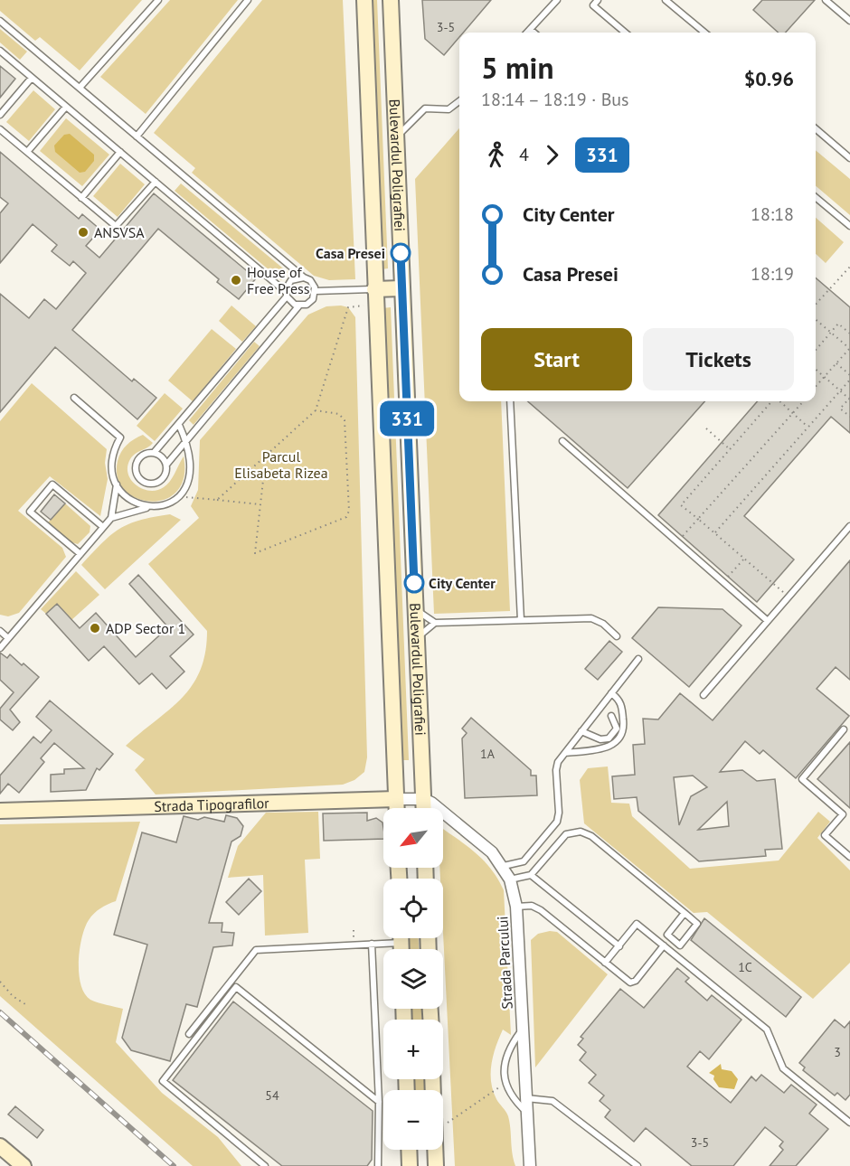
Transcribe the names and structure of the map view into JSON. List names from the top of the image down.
{
  "streets": {
    "main road": ["Bulevardul Poligrafiei", "Strada Tipografilor"],
    "street": ["Strada Parcului"]
  },
  "crossings": [
    ["Bulevardul Poligrafiei", "Strada Tipografilor"],
    ["Bulevardul Poligrafiei", "Strada Parcului"],
    ["Strada Tipografilor", "Strada Parcului"]
  ],
  "parks": ["Parcul Elisabeta Rizea"],
  "places": [
    "ANSVSA",
    "Casa Presei",
    "House of Free Press",
    "City Center",
    "ADP Sector 1"
  ],
  "lines": ["bus line 331"],
  "house_numbers": [
    "3-5",
    "1A",
    "1C",
    "3",
    "54",
    "3-5"
  ],
  "north": "bottom left",
  "page": {
    "on_map": "331",
    "heading": ["5 min", "18:14 – 18:19 · Bus", "$0.96"],
    "legs": ["4", "331"],
    "list": [
      {
        "name": "City Center",
        "value": "18:18"
      },
      {
        "name": "Casa Presei",
        "value": "18:19"
      }
    ],
    "buttons": ["Start", "Tickets"],
    "map_buttons": ["+", "−"]
  }
}
